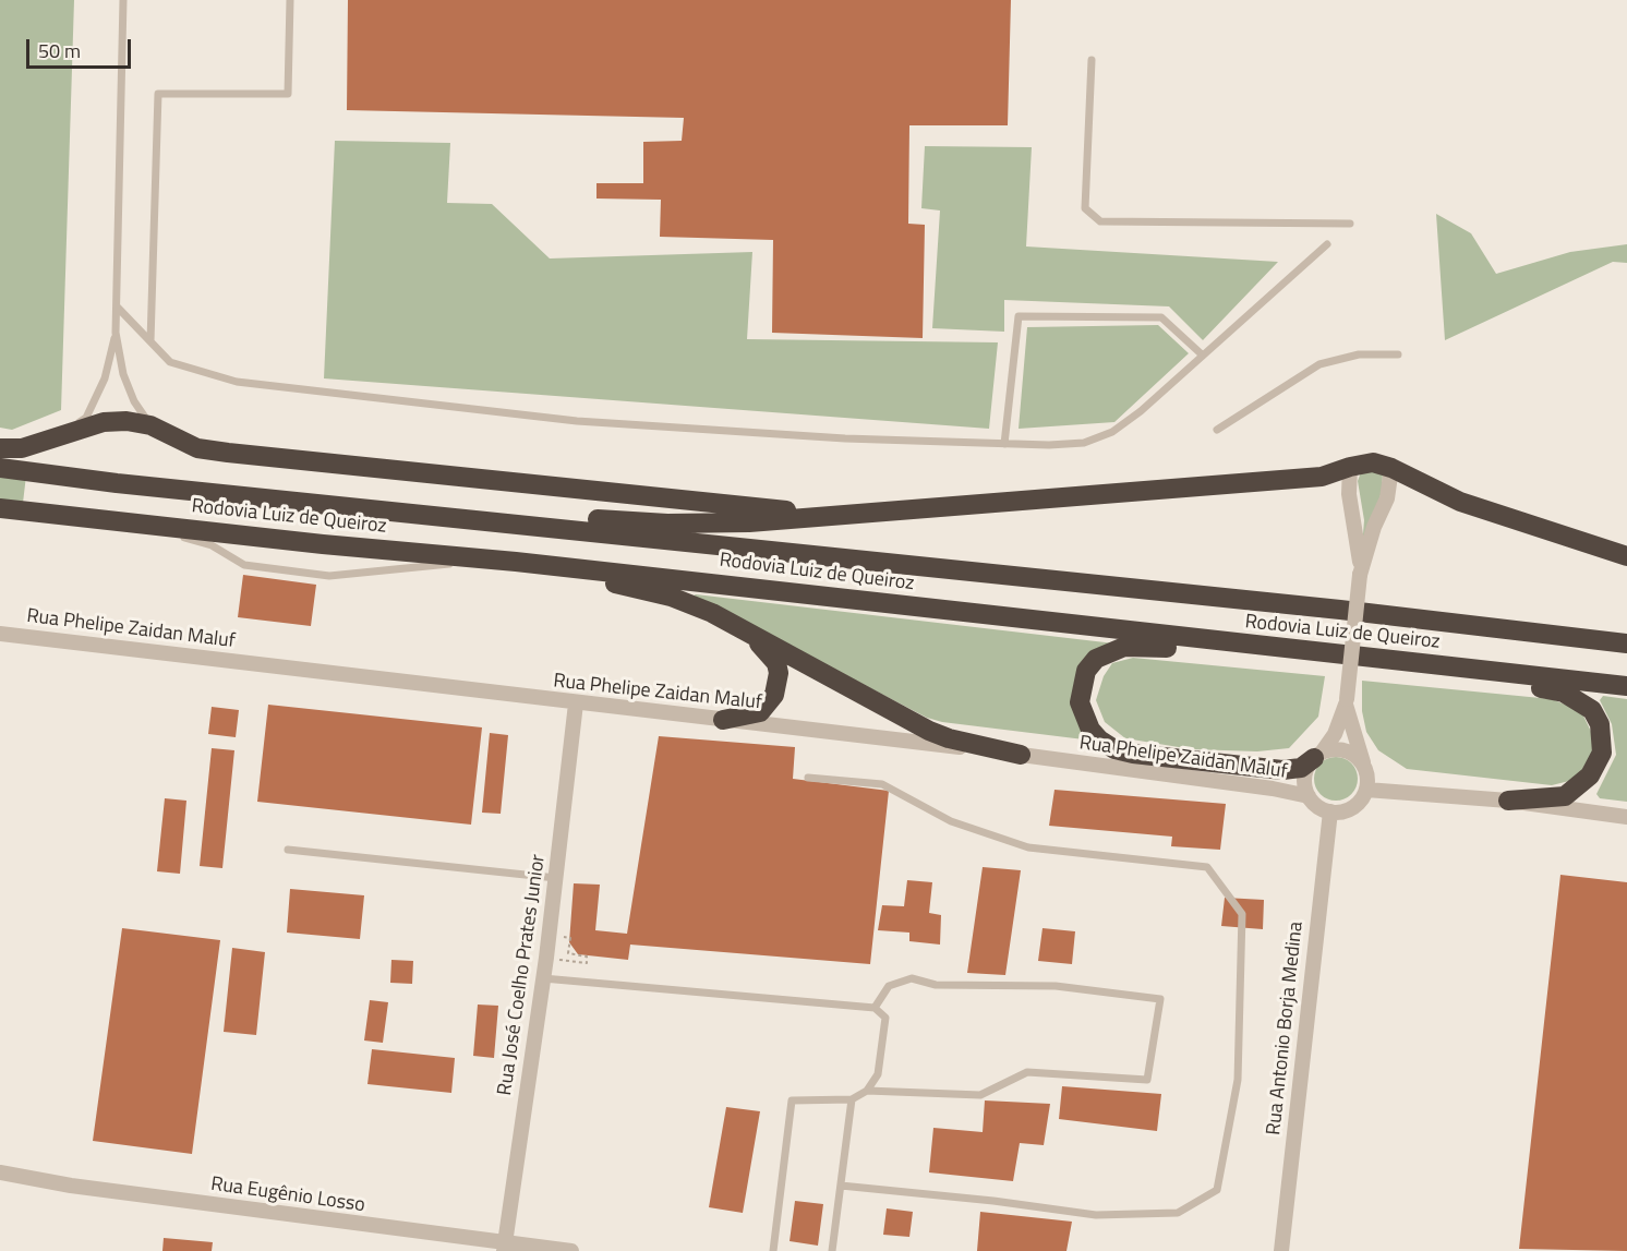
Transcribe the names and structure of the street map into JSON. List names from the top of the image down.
{
  "streets": {
    "highway": ["Rodovia Luiz de Queiroz"],
    "street": [
      "Rua Phelipe Zaidan Maluf",
      "Rua José Coelho Prates Junior",
      "Rua Antonio Borja Medina",
      "Rua Eugênio Losso"
    ]
  },
  "crossings": [
    ["Rua Phelipe Zaidan Maluf", "Rua José Coelho Prates Junior"],
    ["Rua Phelipe Zaidan Maluf", "Rua Antonio Borja Medina"],
    ["Rua José Coelho Prates Junior", "Rua Eugênio Losso"]
  ],
  "scale_bar": "50 m"
}
